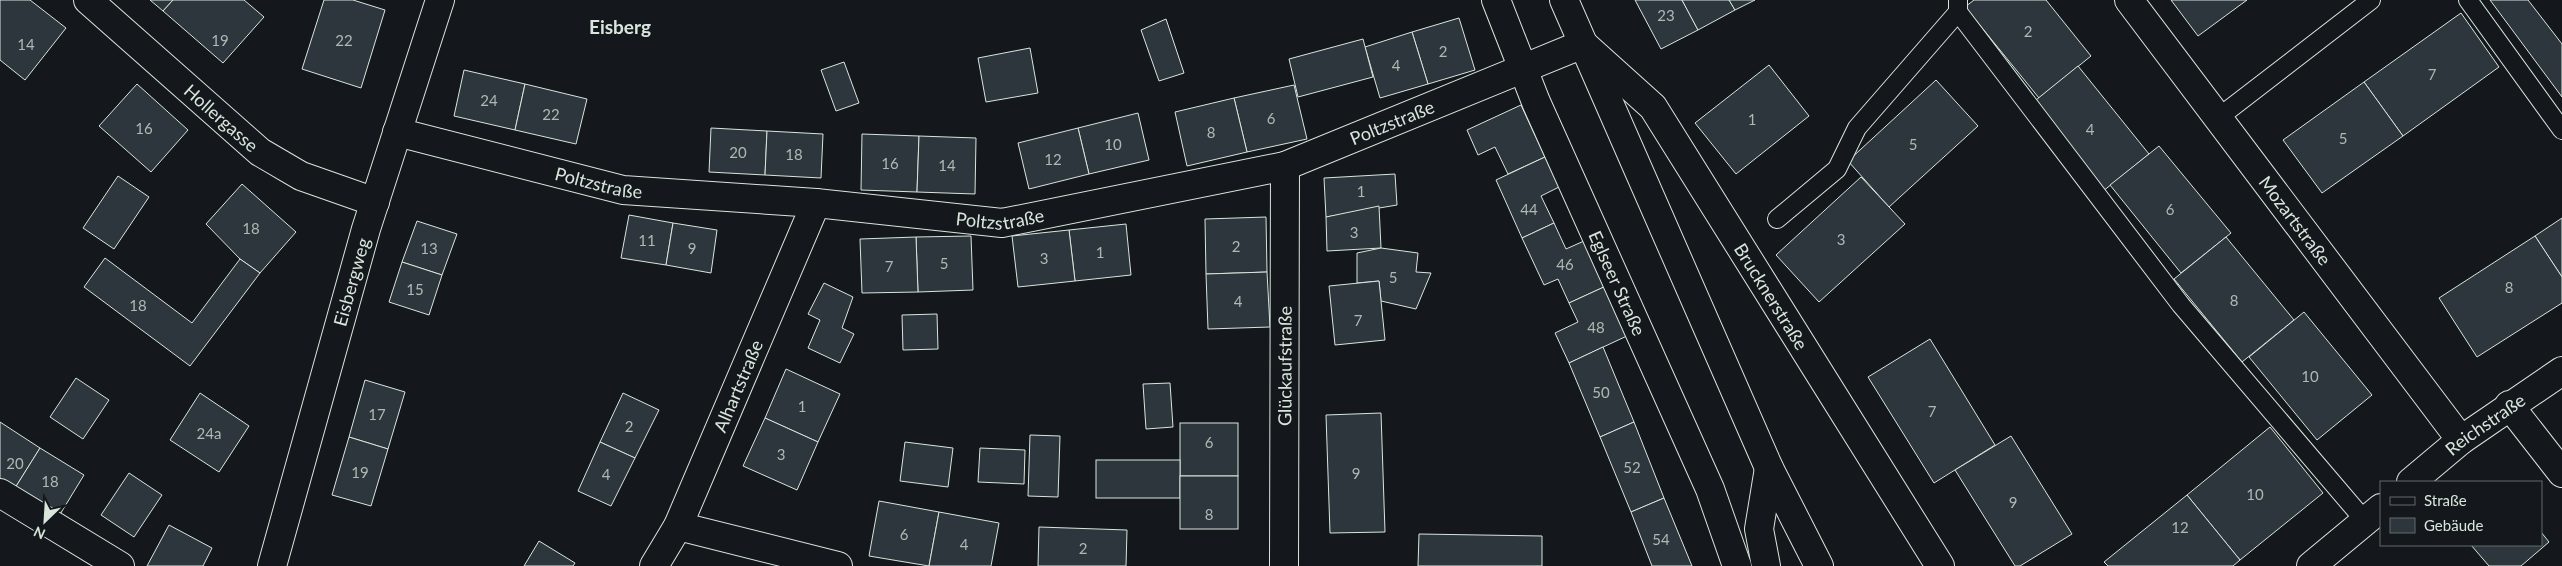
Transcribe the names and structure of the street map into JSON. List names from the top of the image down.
{
  "streets": {
    "street": [
      "Hollergasse",
      "Poltzstraße",
      "Mozartstraße",
      "Eisbergweg",
      "Eglseer Straße",
      "Brucknerstraße",
      "Glückaufstraße",
      "Alhartstraße",
      "Reichstraße"
    ]
  },
  "crossings": [
    ["Hollergasse", "Eisbergweg"],
    ["Poltzstraße", "Eisbergweg"],
    ["Poltzstraße", "Eglseer Straße"],
    ["Poltzstraße", "Brucknerstraße"],
    ["Poltzstraße", "Glückaufstraße"],
    ["Poltzstraße", "Alhartstraße"],
    ["Mozartstraße", "Reichstraße"]
  ],
  "districts": ["Eisberg"],
  "house_numbers": [
    "23",
    "2",
    "19",
    "22",
    "14",
    "2",
    "4",
    "7",
    "24",
    "22",
    "6",
    "1",
    "16",
    "4",
    "8",
    "5",
    "10",
    "5",
    "20",
    "18",
    "12",
    "16",
    "14",
    "1",
    "44",
    "6",
    "18",
    "3",
    "3",
    "11",
    "2",
    "13",
    "9",
    "1",
    "3",
    "5",
    "46",
    "7",
    "5",
    "8",
    "15",
    "8",
    "4",
    "18",
    "7",
    "48",
    "10",
    "50",
    "1",
    "7",
    "17",
    "2",
    "24a",
    "6",
    "3",
    "20",
    "52",
    "19",
    "9",
    "4",
    "18",
    "10",
    "9",
    "8",
    "12",
    "6",
    "54",
    "4",
    "2"
  ],
  "legend": ["Straße", "Gebäude"],
  "north": "bottom left"
}
